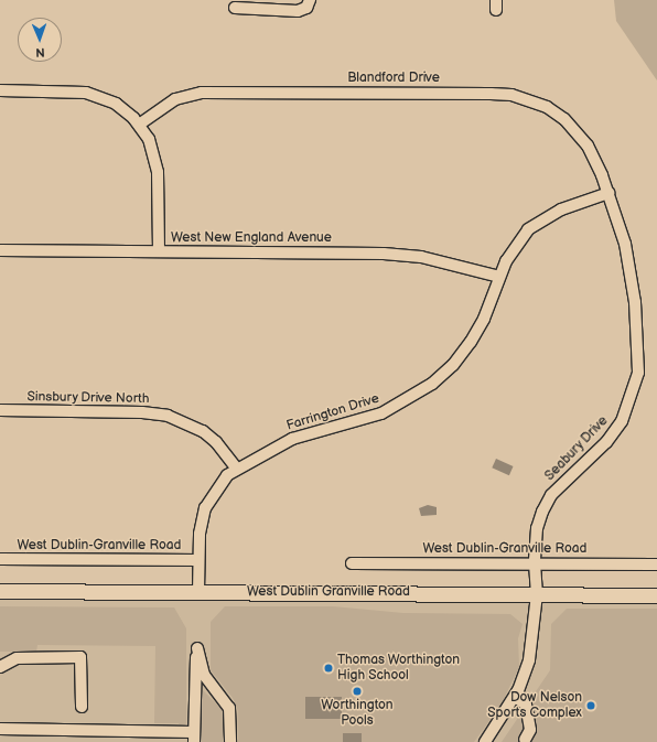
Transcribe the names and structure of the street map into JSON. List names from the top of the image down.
{
  "streets": {
    "main road": ["West Dublin Granville Road"],
    "street": [
      "Blandford Drive",
      "West New England Avenue",
      "Sinsbury Drive North",
      "Farrington Drive",
      "Seabury Drive",
      "West Dublin-Granville Road"
    ]
  },
  "crossings": [
    ["Blandford Drive", "Farrington Drive"],
    ["Blandford Drive", "Seabury Drive"],
    ["West New England Avenue", "Farrington Drive"],
    ["Sinsbury Drive North", "Farrington Drive"],
    ["Farrington Drive", "Seabury Drive"],
    ["Farrington Drive", "West Dublin-Granville Road"],
    ["Farrington Drive", "West Dublin Granville Road"],
    ["Seabury Drive", "West Dublin-Granville Road"],
    ["Seabury Drive", "West Dublin Granville Road"]
  ],
  "places": ["Thomas Worthington High School", "Worthington Pools", "Dow Nelson Sports Complex"],
  "north": "bottom"
}
